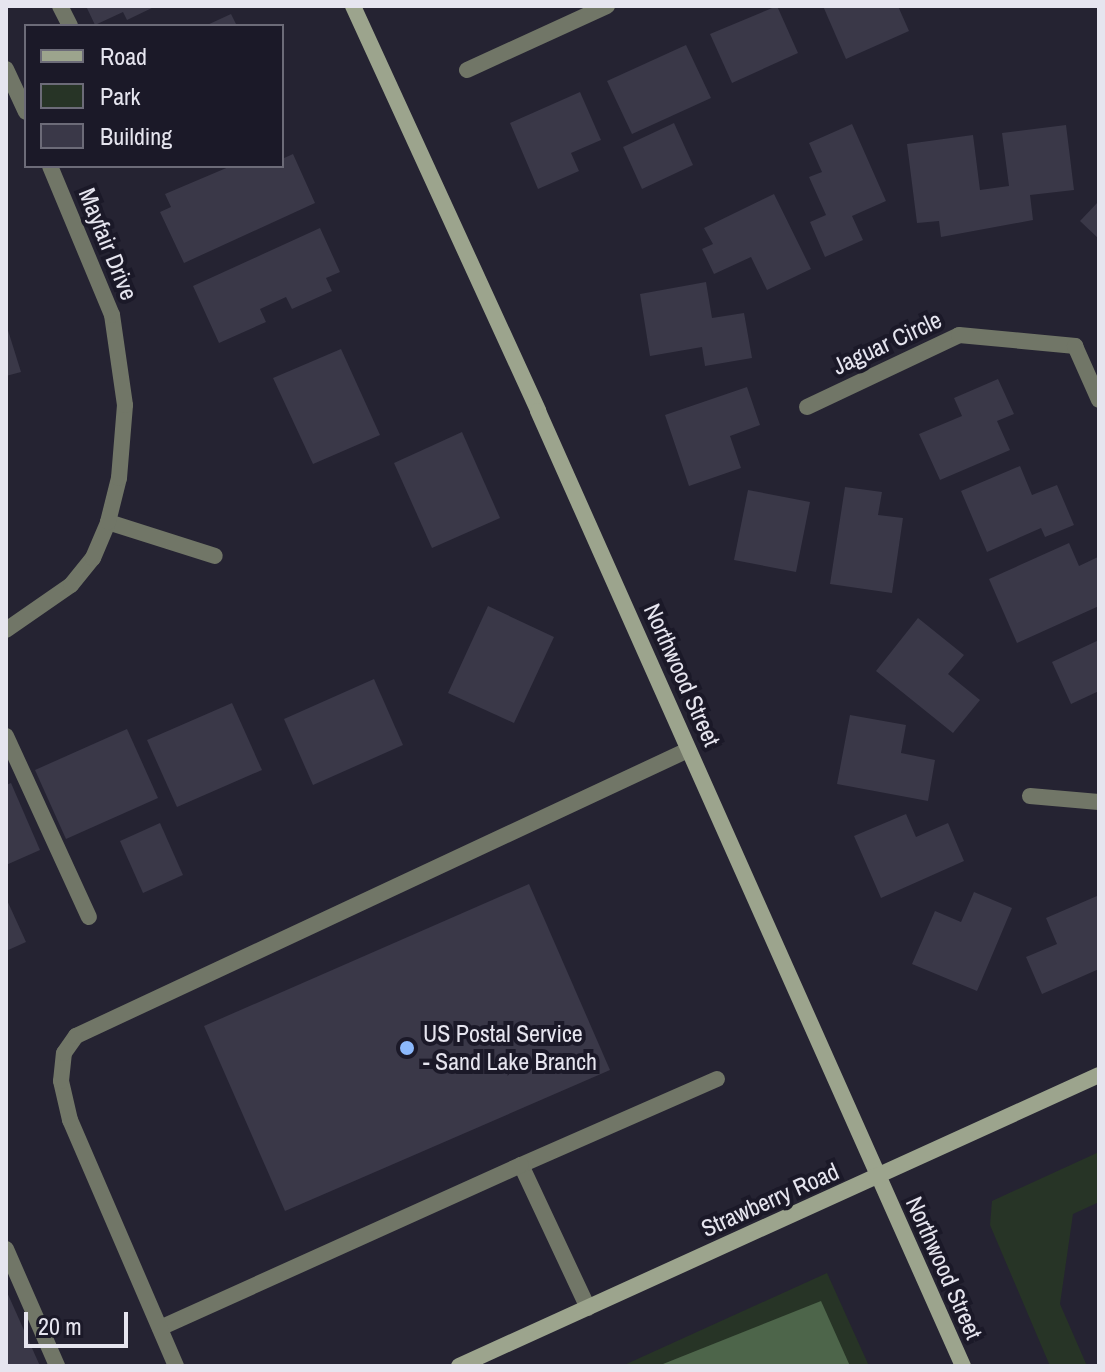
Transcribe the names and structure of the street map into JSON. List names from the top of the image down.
{
  "streets": {
    "street": [
      "Mayfair Drive",
      "Jaguar Circle",
      "Northwood Street",
      "Strawberry Road"
    ]
  },
  "crossings": [
    ["Northwood Street", "Strawberry Road"]
  ],
  "places": ["US Postal Service - Sand Lake Branch"],
  "legend": ["Road", "Park", "Building"],
  "scale_bar": "20 m"
}
